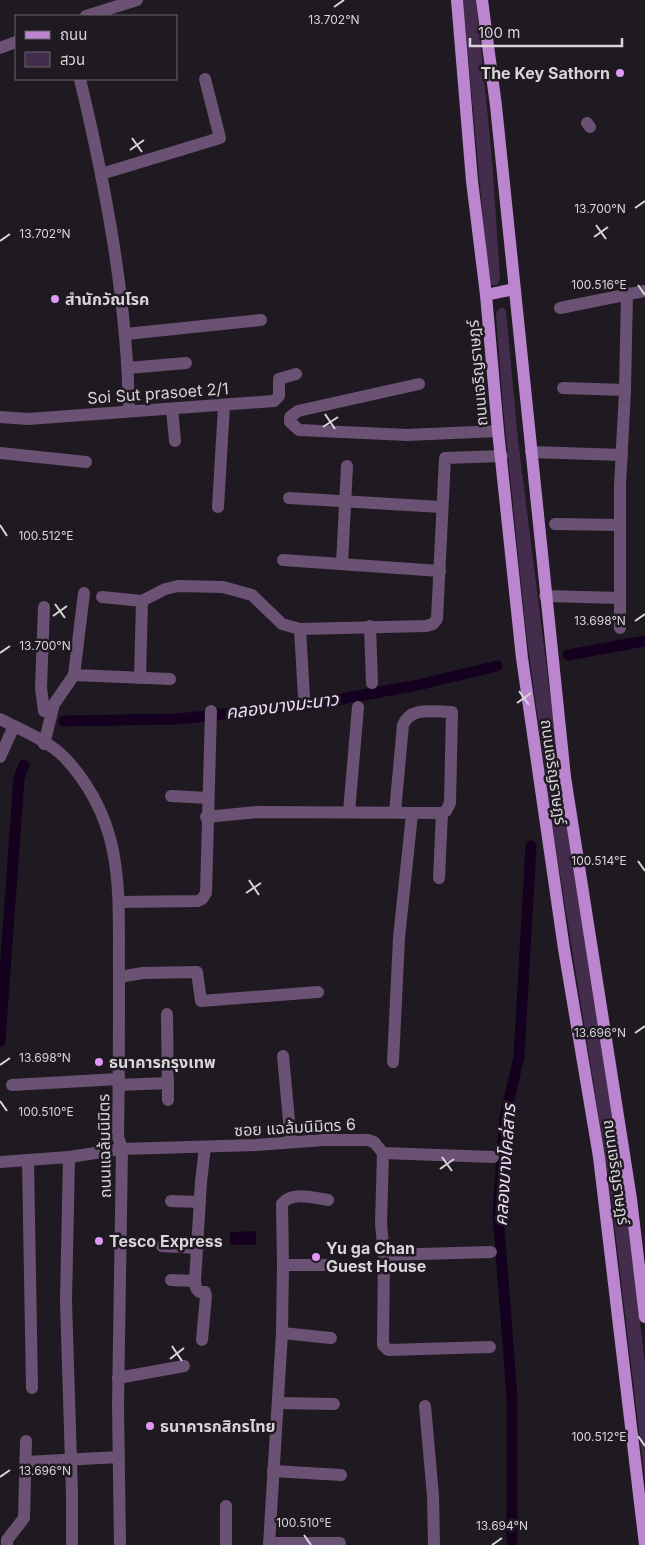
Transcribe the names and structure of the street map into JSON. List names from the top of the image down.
{
  "streets": {
    "main road": ["ถนนเจริญราษฎร์"],
    "street": ["Soi Sut prasoet 2/1", "ซอย แฉล้มนิมิตร 6", "ถนนแฉล้มนิมิตร"]
  },
  "crossings": [
    ["ซอย แฉล้มนิมิตร 6", "ถนนแฉล้มนิมิตร"]
  ],
  "water": ["คลองบางมะนาว", "คลองบางโคล่สาร"],
  "places": [
    "The Key Sathorn",
    "สำนักวัณโรค",
    "ธนาคารกรุงเทพ",
    "Tesco Express",
    "Yu ga Chan Guest House",
    "ธนาคารกสิกรไทย"
  ],
  "legend": ["ถนน", "สวน"],
  "scale_bar": "100 m",
  "coordinates": [
    "13.702°N",
    "13.700°N",
    "100.516°E",
    "100.512°E",
    "13.698°N",
    "100.514°E",
    "13.696°N",
    "100.510°E",
    "13.694°N"
  ]
}
